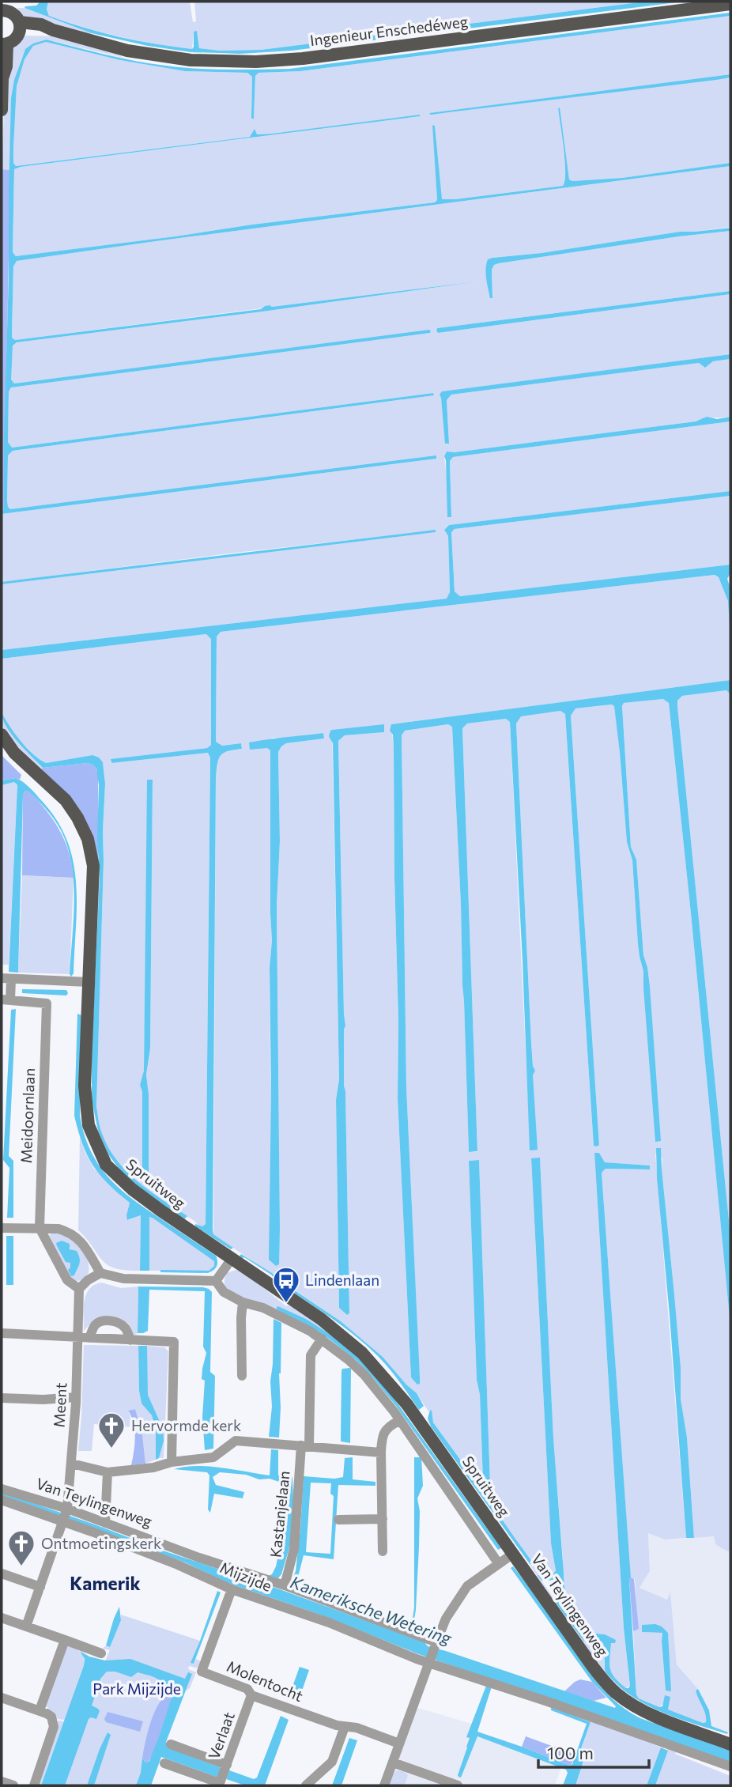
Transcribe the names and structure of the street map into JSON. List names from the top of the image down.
{
  "streets": {
    "main road": ["Ingenieur Enschedéweg", "Spruitweg", "Van Teylingenweg"],
    "street": [
      "Meidoornlaan",
      "Meent",
      "Kastanjelaan",
      "Mijzijde",
      "Molentocht",
      "Verlaat"
    ]
  },
  "crossings": [
    ["Spruitweg", "Van Teylingenweg"],
    ["Meent", "Van Teylingenweg"],
    ["Meent", "Mijzijde"],
    ["Van Teylingenweg", "Kastanjelaan"],
    ["Van Teylingenweg", "Mijzijde"],
    ["Mijzijde", "Molentocht"],
    ["Molentocht", "Verlaat"]
  ],
  "districts": ["Kamerik"],
  "water": ["Kameriksche Wetering"],
  "parks": ["Park Mijzijde"],
  "places": {
    "bus stop": ["Lindenlaan"],
    "church": ["Hervormde kerk", "Ontmoetingskerk"]
  },
  "scale_bar": "100 m"
}
